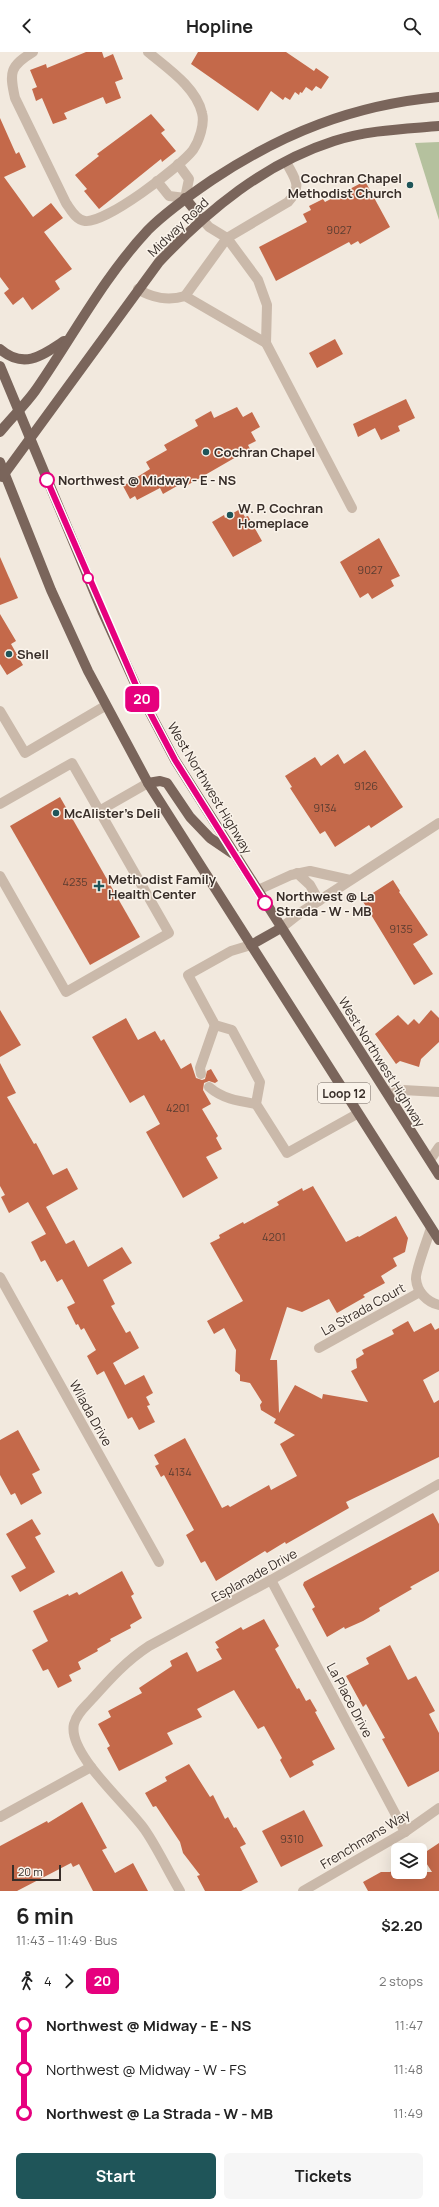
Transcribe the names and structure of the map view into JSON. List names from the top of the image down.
{
  "streets": {
    "main road": ["Midway Road", "West Northwest Highway", "Loop 12"],
    "street": [
      "La Strada Court",
      "Wilada Drive",
      "Esplanade Drive",
      "La Place Drive",
      "Frenchmans Way"
    ]
  },
  "crossings": [
    ["Midway Road", "West Northwest Highway"],
    ["Midway Road", "Loop 12"],
    ["Loop 12", "La Strada Court"],
    ["Esplanade Drive", "La Place Drive"],
    ["La Place Drive", "Frenchmans Way"]
  ],
  "places": {
    "other": [
      "Cochran Chapel Methodist Church",
      "Cochran Chapel",
      "Northwest @ Midway - E - NS",
      "W. P. Cochran Homeplace",
      "Shell",
      "McAlister's Deli",
      "Northwest @ La Strada - W - MB"
    ],
    "health": ["Methodist Family Health Center"]
  },
  "lines": ["bus line 20"],
  "house_numbers": [
    "9027",
    "9027",
    "9126",
    "9134",
    "4235",
    "9135",
    "4201",
    "4201",
    "4134",
    "9310"
  ],
  "scale_bar": "20 m",
  "page": {
    "header": "Hopline",
    "on_map": "20",
    "scale": "20 m",
    "heading": ["6 min", "11:43 – 11:49 · Bus", "$2.20"],
    "legs": ["4", "20", "2 stops"],
    "list": [
      {
        "name": "Northwest @ Midway - E - NS",
        "value": "11:47"
      },
      {
        "name": "Northwest @ Midway - W - FS",
        "value": "11:48"
      },
      {
        "name": "Northwest @ La Strada - W - MB",
        "value": "11:49"
      }
    ],
    "buttons": ["Start", "Tickets"]
  }
}
